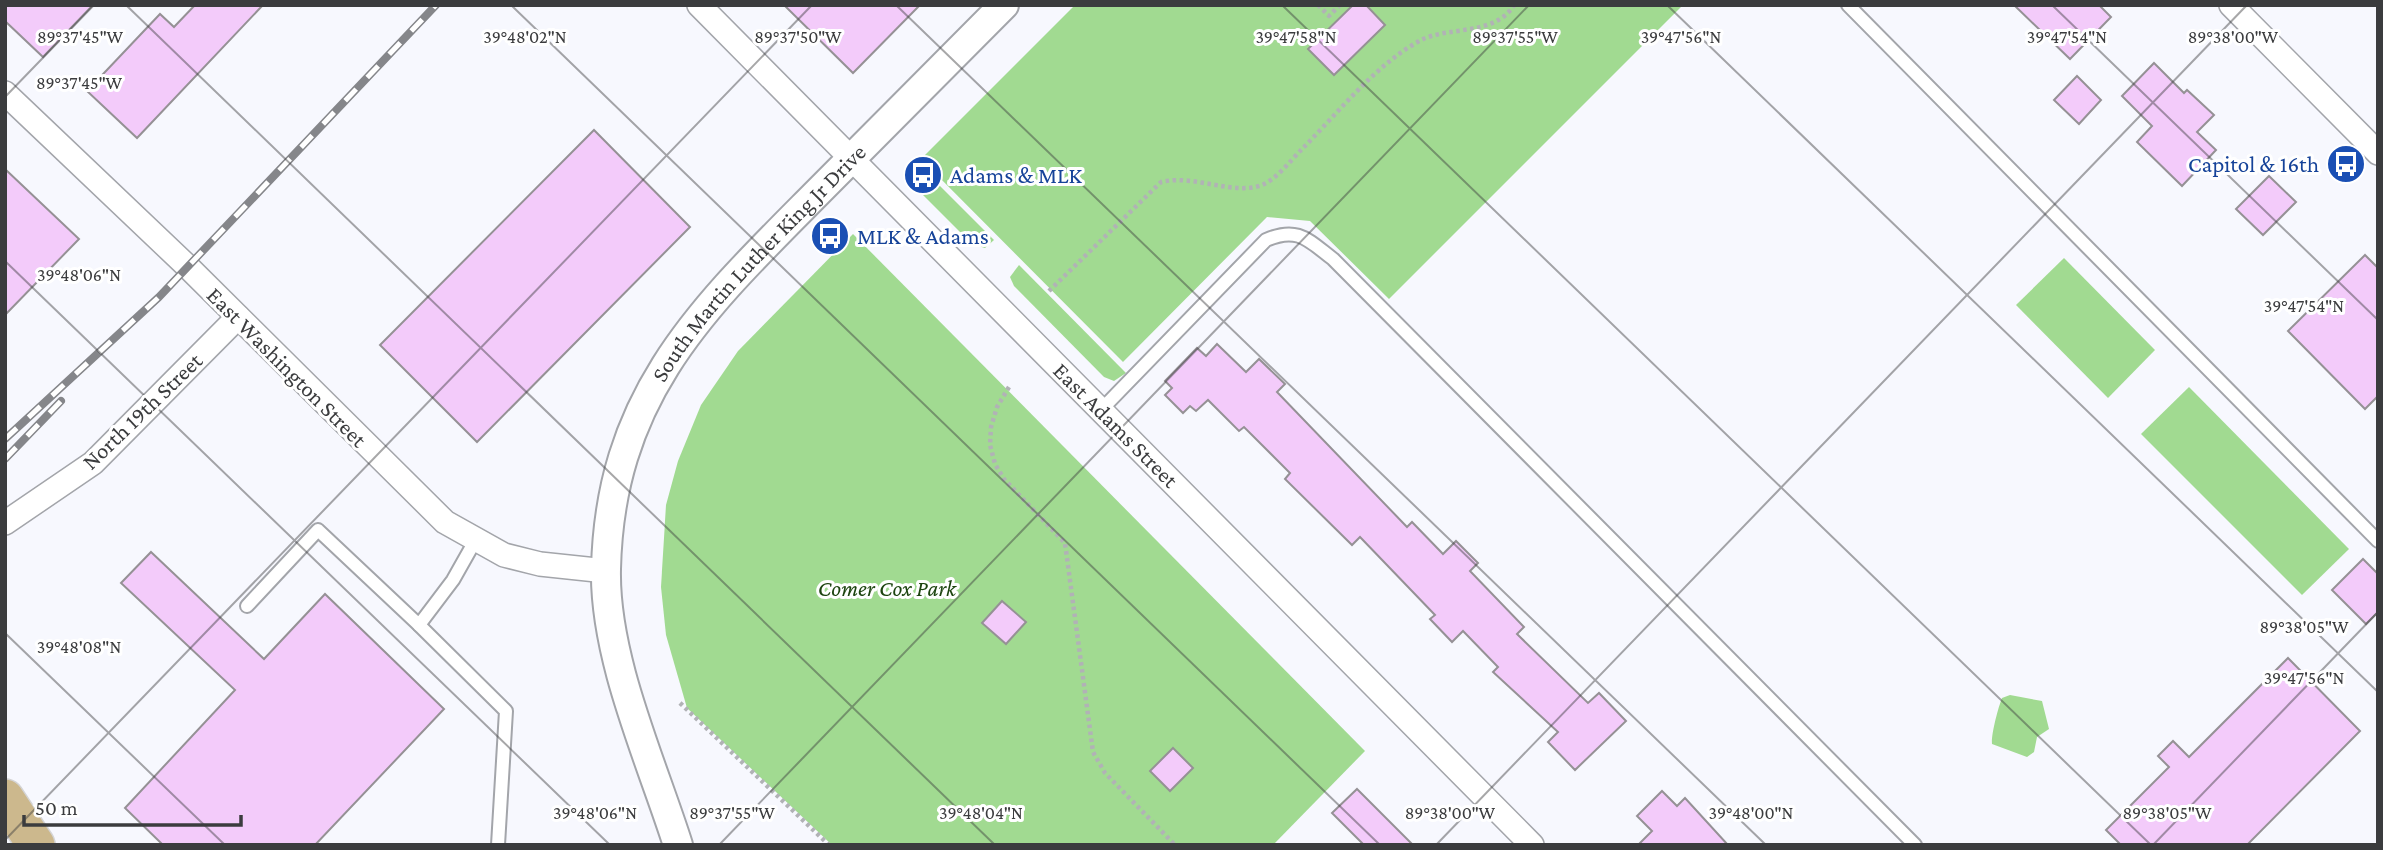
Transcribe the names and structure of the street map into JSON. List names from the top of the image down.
{
  "streets": {
    "street": [
      "South Martin Luther King Jr Drive",
      "East Washington Street",
      "North 19th Street",
      "East Adams Street"
    ]
  },
  "crossings": [
    ["South Martin Luther King Jr Drive", "East Washington Street"],
    ["South Martin Luther King Jr Drive", "East Adams Street"],
    ["East Washington Street", "North 19th Street"]
  ],
  "parks": ["Comer Cox Park"],
  "places": {
    "bus stop": ["Capitol & 16th", "Adams & MLK", "MLK & Adams"]
  },
  "scale_bar": "50 m",
  "coordinates": [
    "39°48'02\"N",
    "39°47'58\"N",
    "39°47'56\"N",
    "39°47'54\"N",
    "89°37'55\"W",
    "89°37'45\"W",
    "89°37'50\"W",
    "89°38'00\"W",
    "39°48'06\"N",
    "89°38'05\"W",
    "39°48'08\"N",
    "39°48'04\"N",
    "39°48'00\"N"
  ]
}
